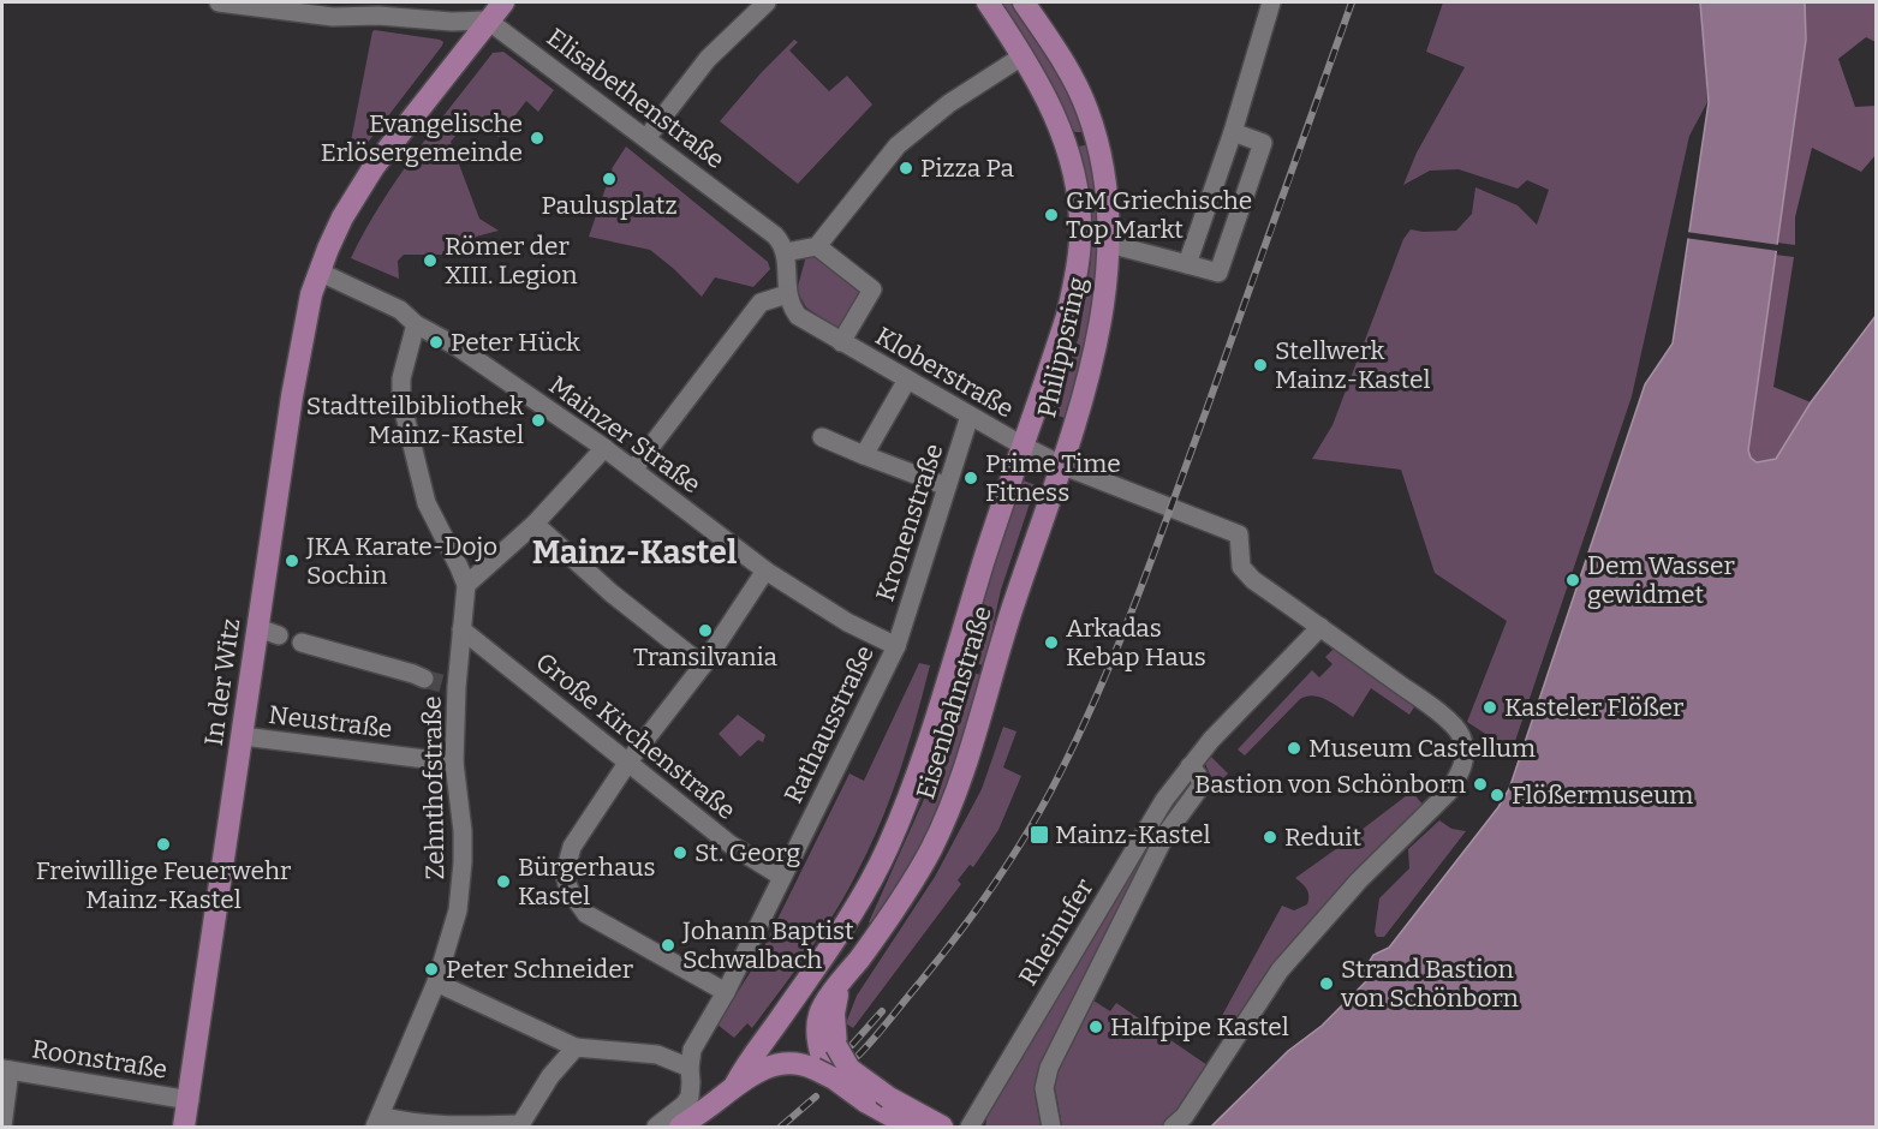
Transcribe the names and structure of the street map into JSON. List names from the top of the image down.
{
  "streets": {
    "main road": ["Philippsring", "In der Witz", "Eisenbahnstraße"],
    "street": [
      "Elisabethenstraße",
      "Kloberstraße",
      "Mainzer Straße",
      "Kronenstraße",
      "Neustraße",
      "Rathausstraße",
      "Große Kirchenstraße",
      "Zehnthofstraße",
      "Rheinufer",
      "Roonstraße"
    ]
  },
  "crossings": [
    ["Elisabethenstraße", "In der Witz"],
    ["Philippsring", "Kloberstraße"],
    ["Philippsring", "Eisenbahnstraße"],
    ["Kloberstraße", "Kronenstraße"],
    ["Kloberstraße", "Eisenbahnstraße"],
    ["Mainzer Straße", "Kronenstraße"],
    ["Mainzer Straße", "In der Witz"],
    ["Mainzer Straße", "Rathausstraße"],
    ["Kronenstraße", "Rathausstraße"],
    ["In der Witz", "Neustraße"],
    ["In der Witz", "Roonstraße"],
    ["Neustraße", "Zehnthofstraße"],
    ["Rathausstraße", "Große Kirchenstraße"],
    ["Große Kirchenstraße", "Zehnthofstraße"]
  ],
  "districts": ["Mainz-Kastel"],
  "places": {
    "other": [
      "Evangelische Erlösergemeinde",
      "Pizza Pa",
      "Paulusplatz",
      "GM Griechische Top Markt",
      "Römer der XIII. Legion",
      "Peter Hück",
      "Stellwerk Mainz-Kastel",
      "Stadtteilbibliothek Mainz-Kastel",
      "Prime Time Fitness",
      "JKA Karate-Dojo Sochin",
      "Dem Wasser gewidmet",
      "Transilvania",
      "Arkadas Kebap Haus",
      "Kasteler Flößer",
      "Museum Castellum",
      "Bastion von Schönborn",
      "Flößermuseum",
      "Reduit",
      "Freiwillige Feuerwehr Mainz-Kastel",
      "St. Georg",
      "Bürgerhaus Kastel",
      "Johann Baptist Schwalbach",
      "Peter Schneider",
      "Strand Bastion von Schönborn",
      "Halfpipe Kastel"
    ],
    "transit": ["Mainz-Kastel"]
  }
}
